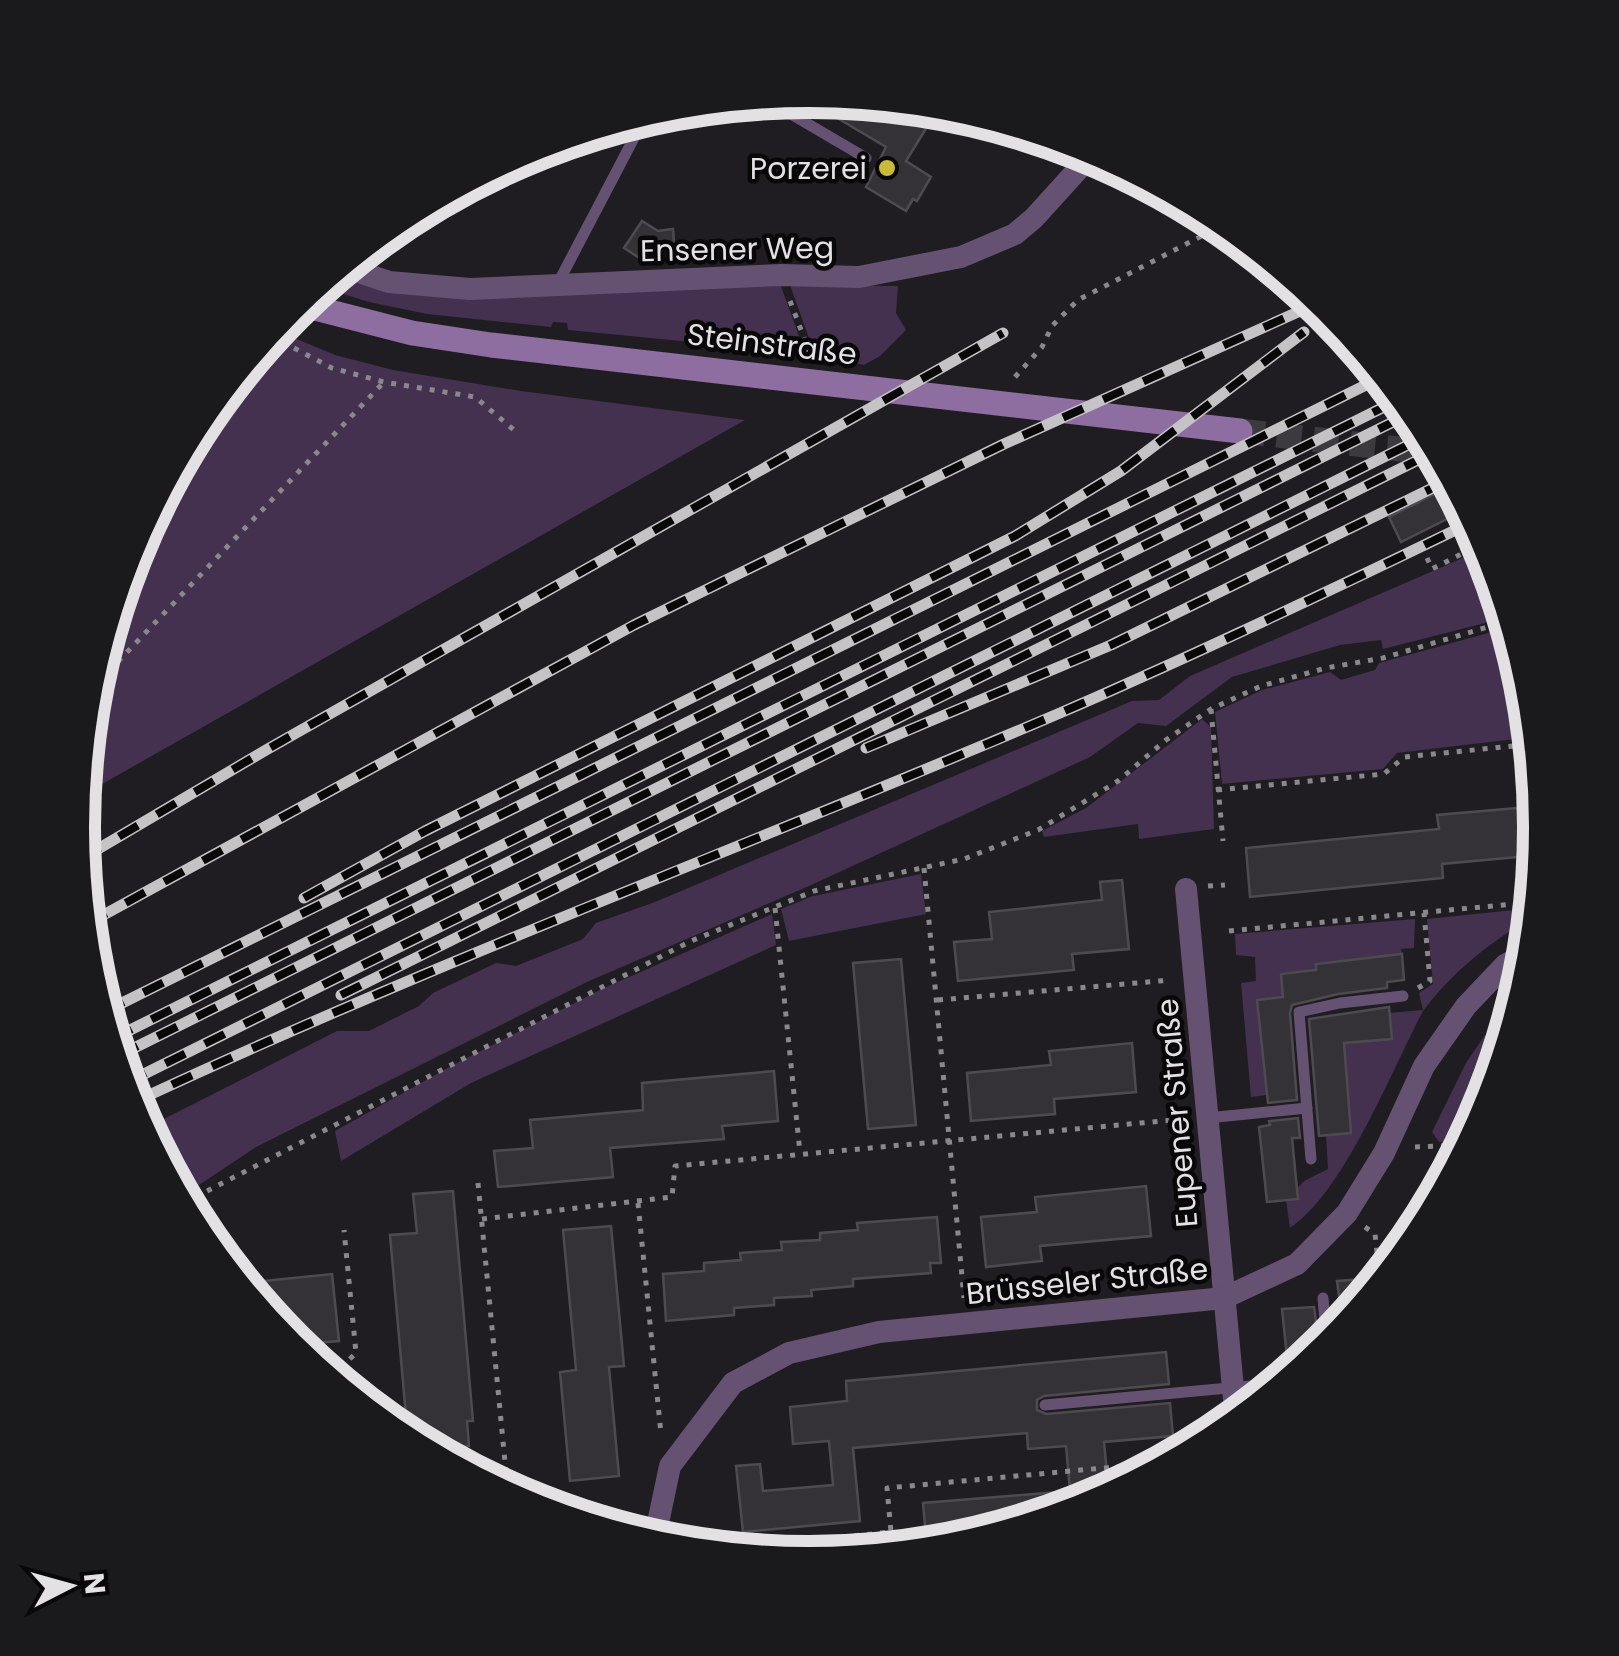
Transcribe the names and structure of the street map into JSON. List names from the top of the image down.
{
  "streets": {
    "main road": ["Steinstraße"],
    "street": ["Ensener Weg", "Eupener Straße", "Brüsseler Straße"]
  },
  "crossings": [
    ["Eupener Straße", "Brüsseler Straße"]
  ],
  "places": ["Porzerei"],
  "north": "right"
}
